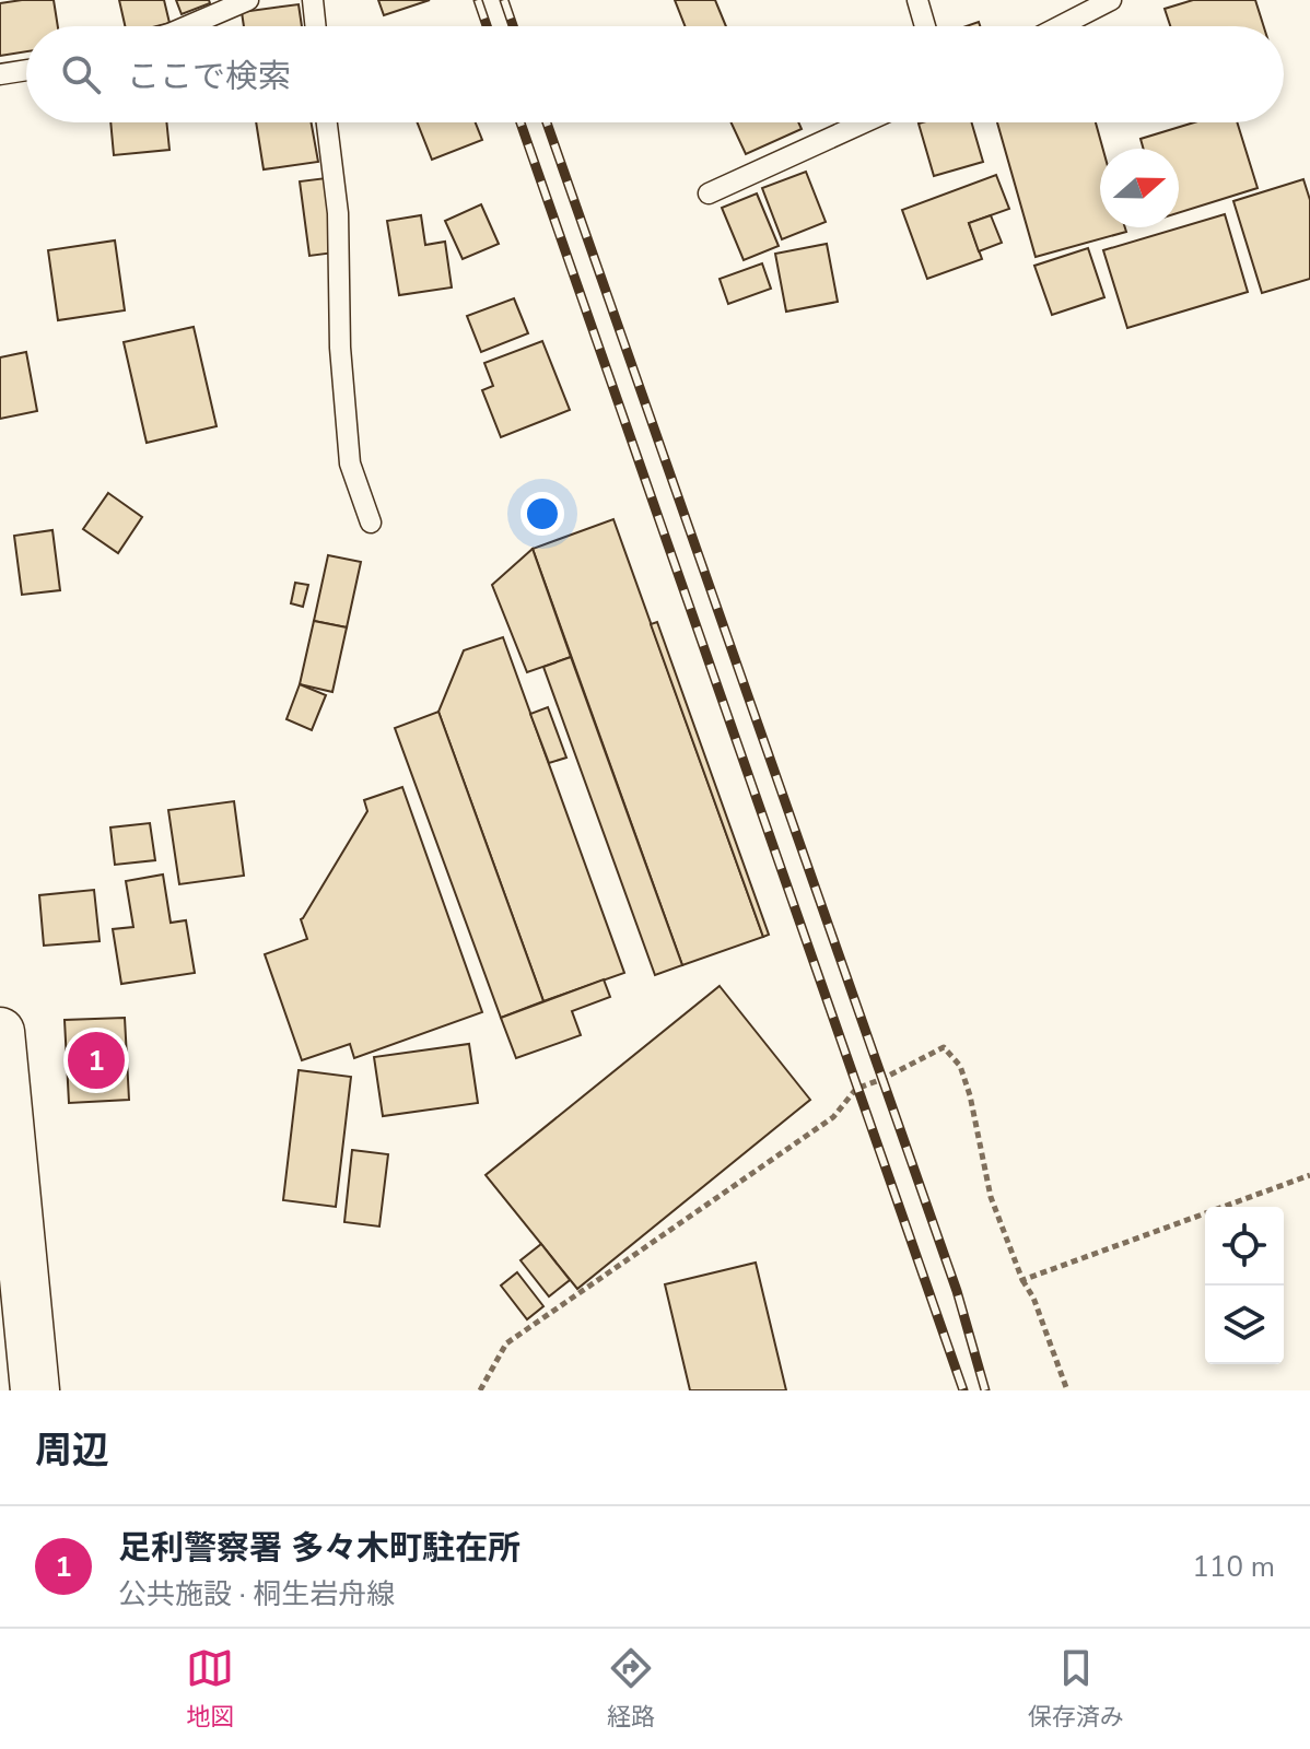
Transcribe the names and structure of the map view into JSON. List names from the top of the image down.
{
  "north": "right",
  "page": {
    "search": "ここで検索",
    "pins": "1",
    "heading": "周辺",
    "list": [
      {
        "mark": "1",
        "name": "足利警察署 多々木町駐在所",
        "note": "公共施設 · 桐生岩舟線",
        "value": "110 m"
      }
    ],
    "nav": ["地図", "経路", "保存済み"]
  }
}
